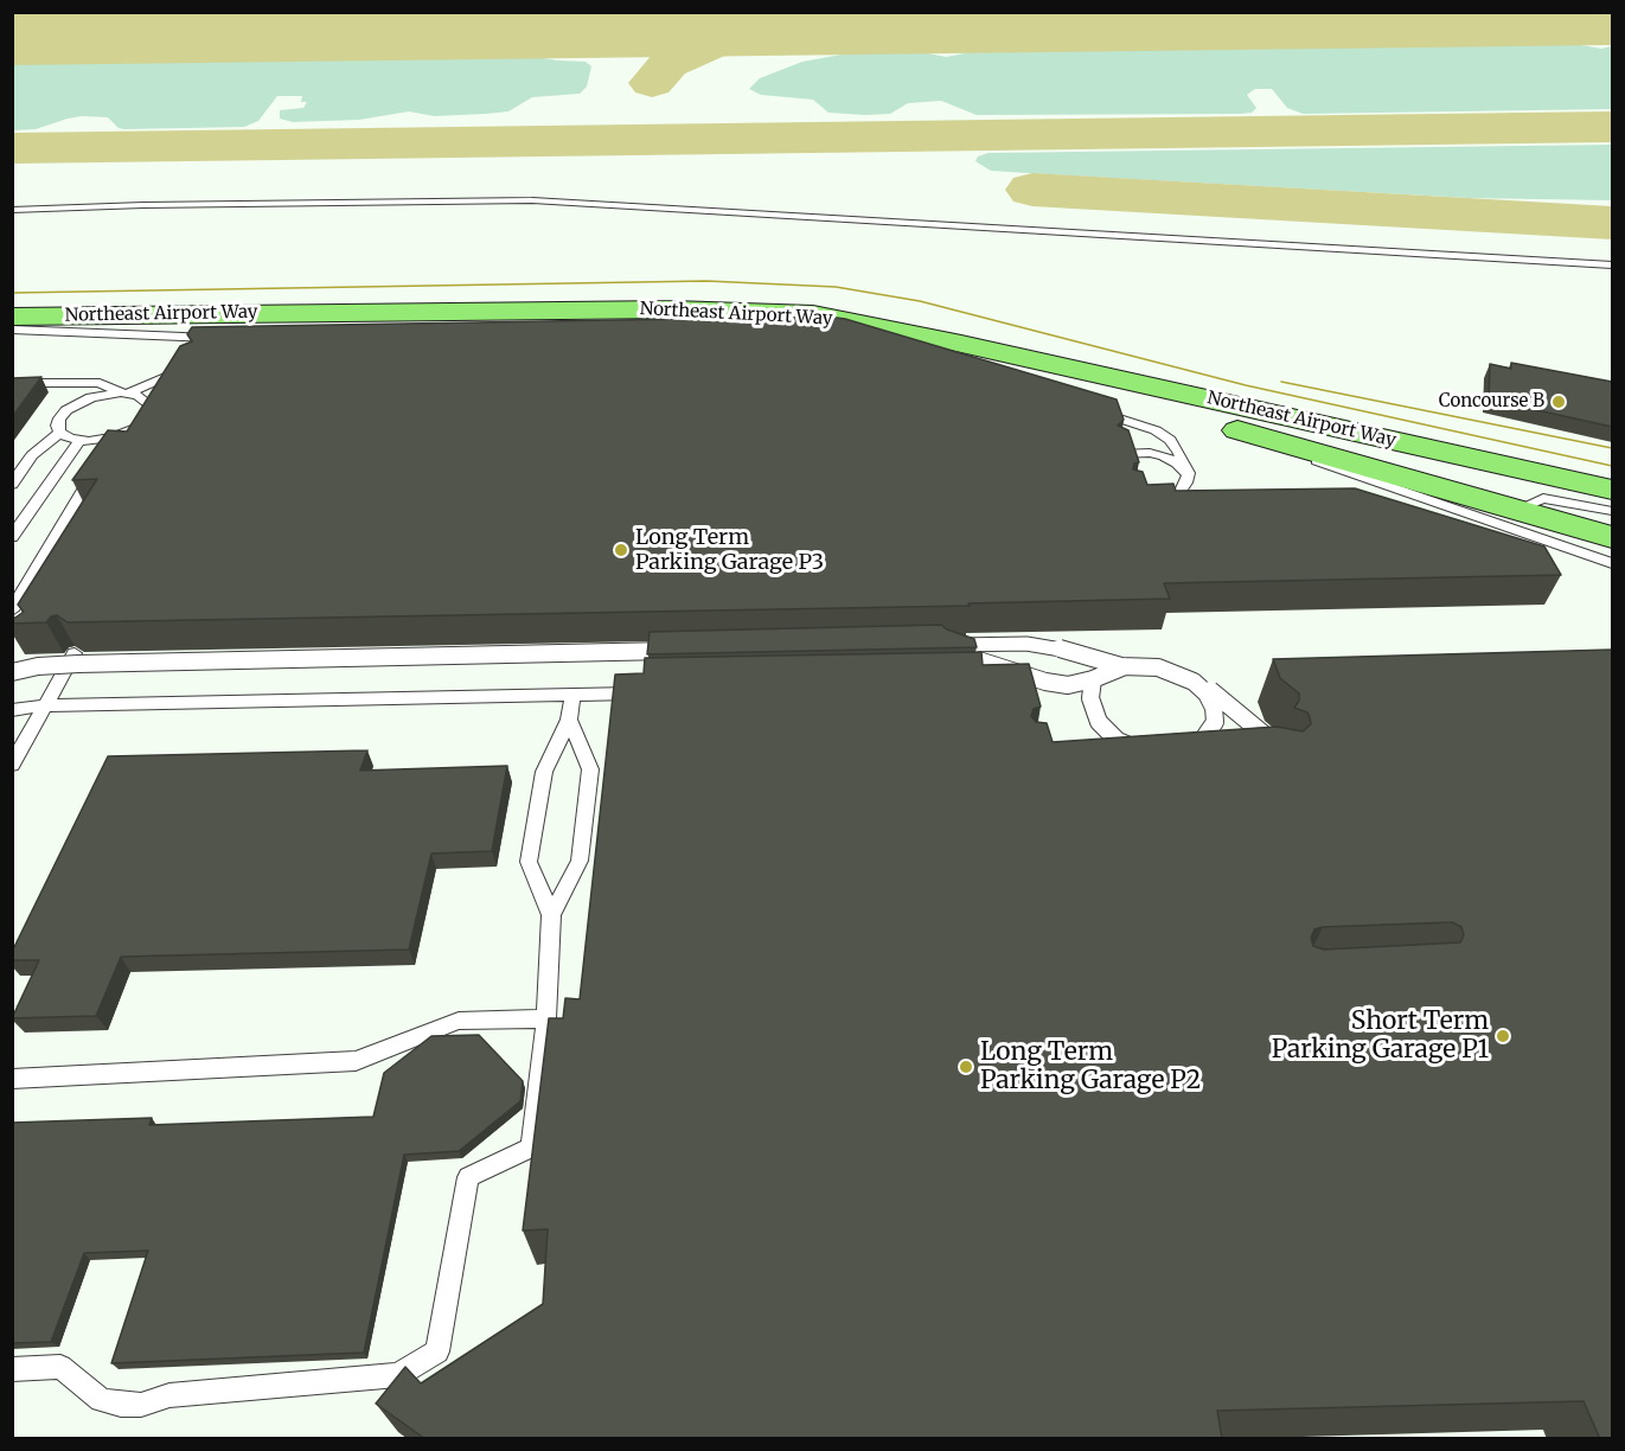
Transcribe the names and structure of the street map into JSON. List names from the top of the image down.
{
  "streets": {
    "main road": ["Northeast Airport Way"]
  },
  "places": [
    "Concourse B",
    "Long Term Parking Garage P3",
    "Short Term Parking Garage P1",
    "Long Term Parking Garage P2"
  ]
}
